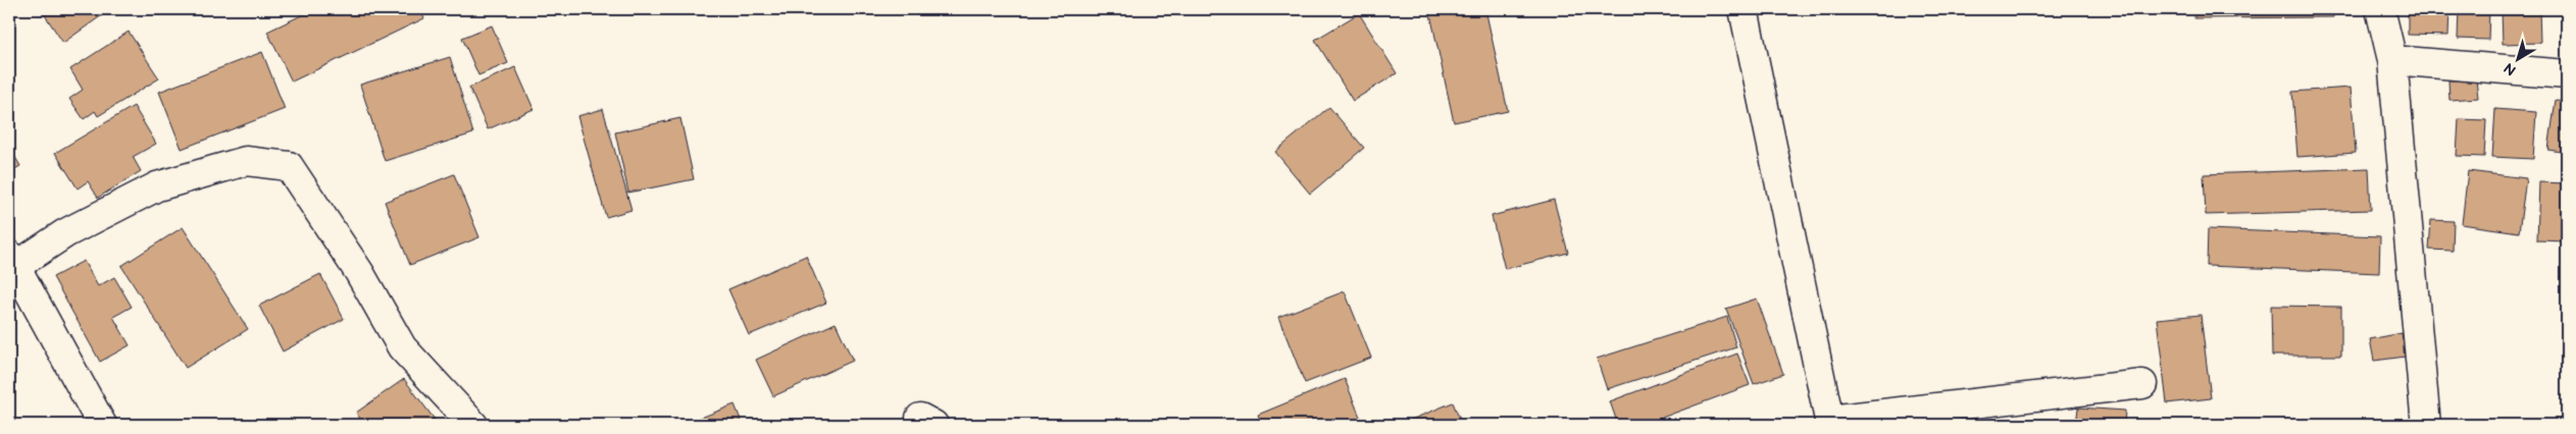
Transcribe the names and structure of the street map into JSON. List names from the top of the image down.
{
  "north": "bottom left"
}
